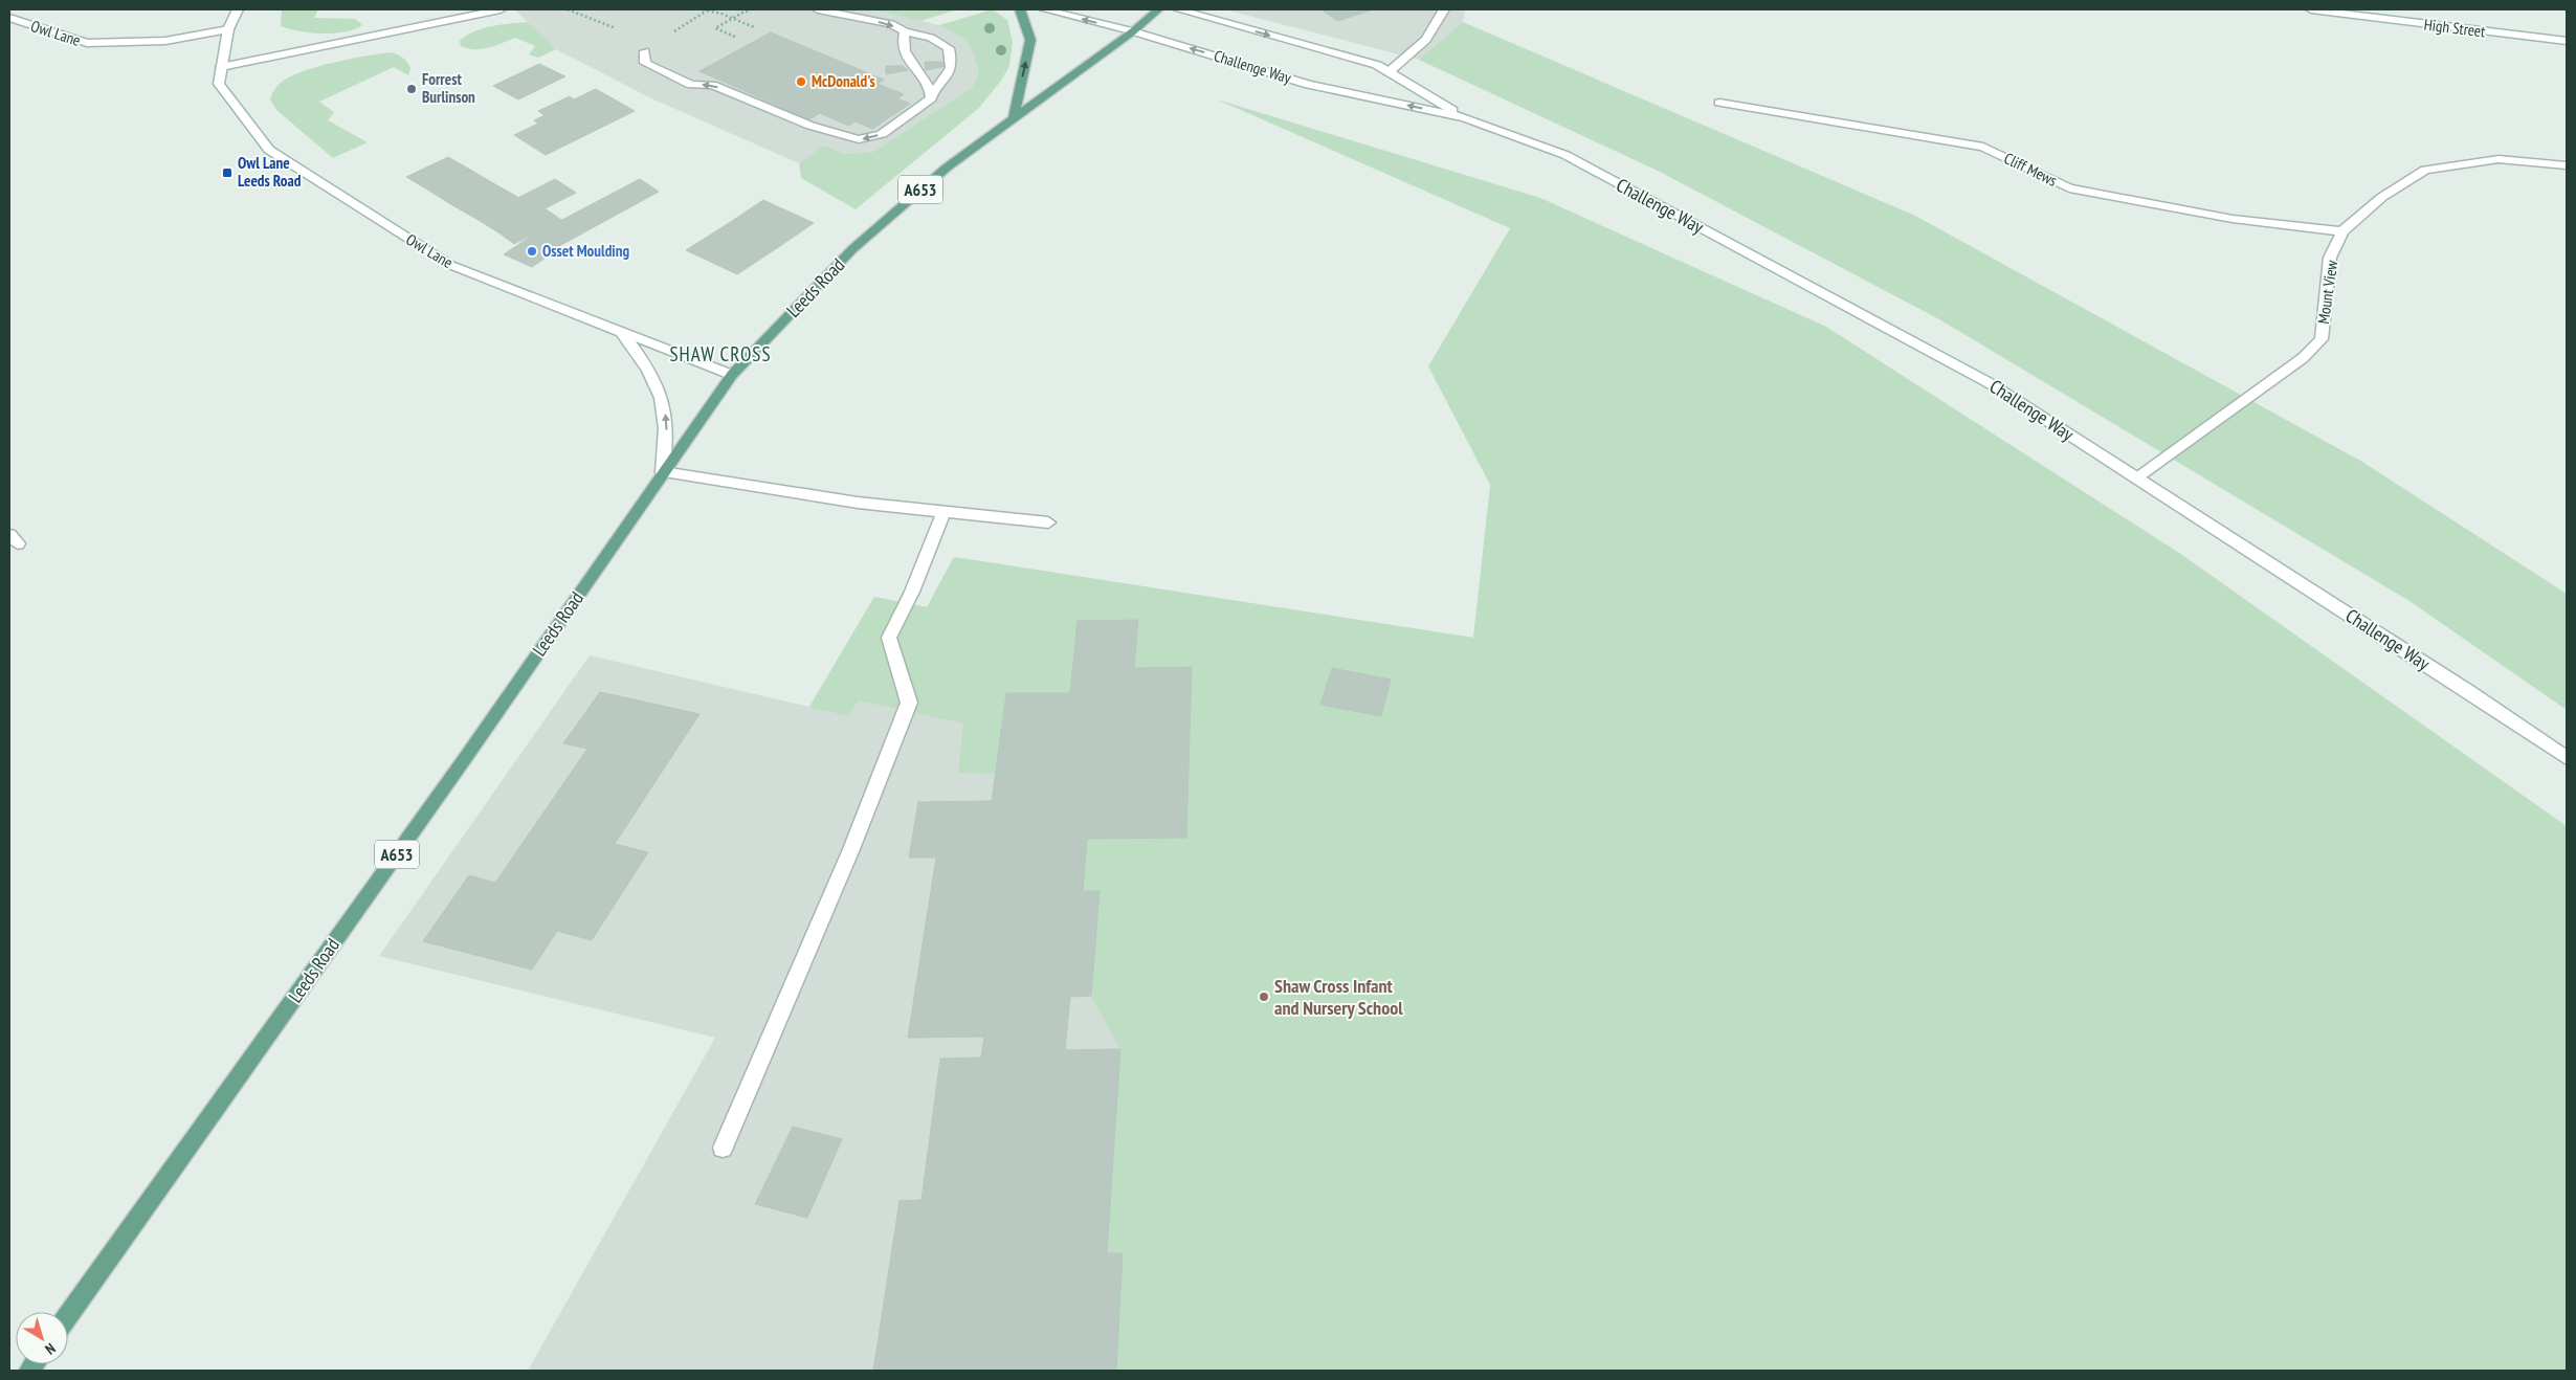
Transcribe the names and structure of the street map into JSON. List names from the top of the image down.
{
  "streets": {
    "main road": [
      "High Street",
      "Owl Lane",
      "Challenge Way",
      "Cliff Mews",
      "A653",
      "Leeds Road",
      "Mount View"
    ]
  },
  "crossings": [
    ["Owl Lane", "Leeds Road"],
    ["Challenge Way", "Leeds Road"],
    ["Challenge Way", "Mount View"],
    ["Cliff Mews", "Mount View"]
  ],
  "districts": ["SHAW CROSS"],
  "places": {
    "other": [
      "McDonald's",
      "Forrest Burlinson",
      "Osset Moulding",
      "Shaw Cross Infant and Nursery School"
    ],
    "transit": ["Owl Lane Leeds Road"]
  },
  "north": "bottom right"
}
